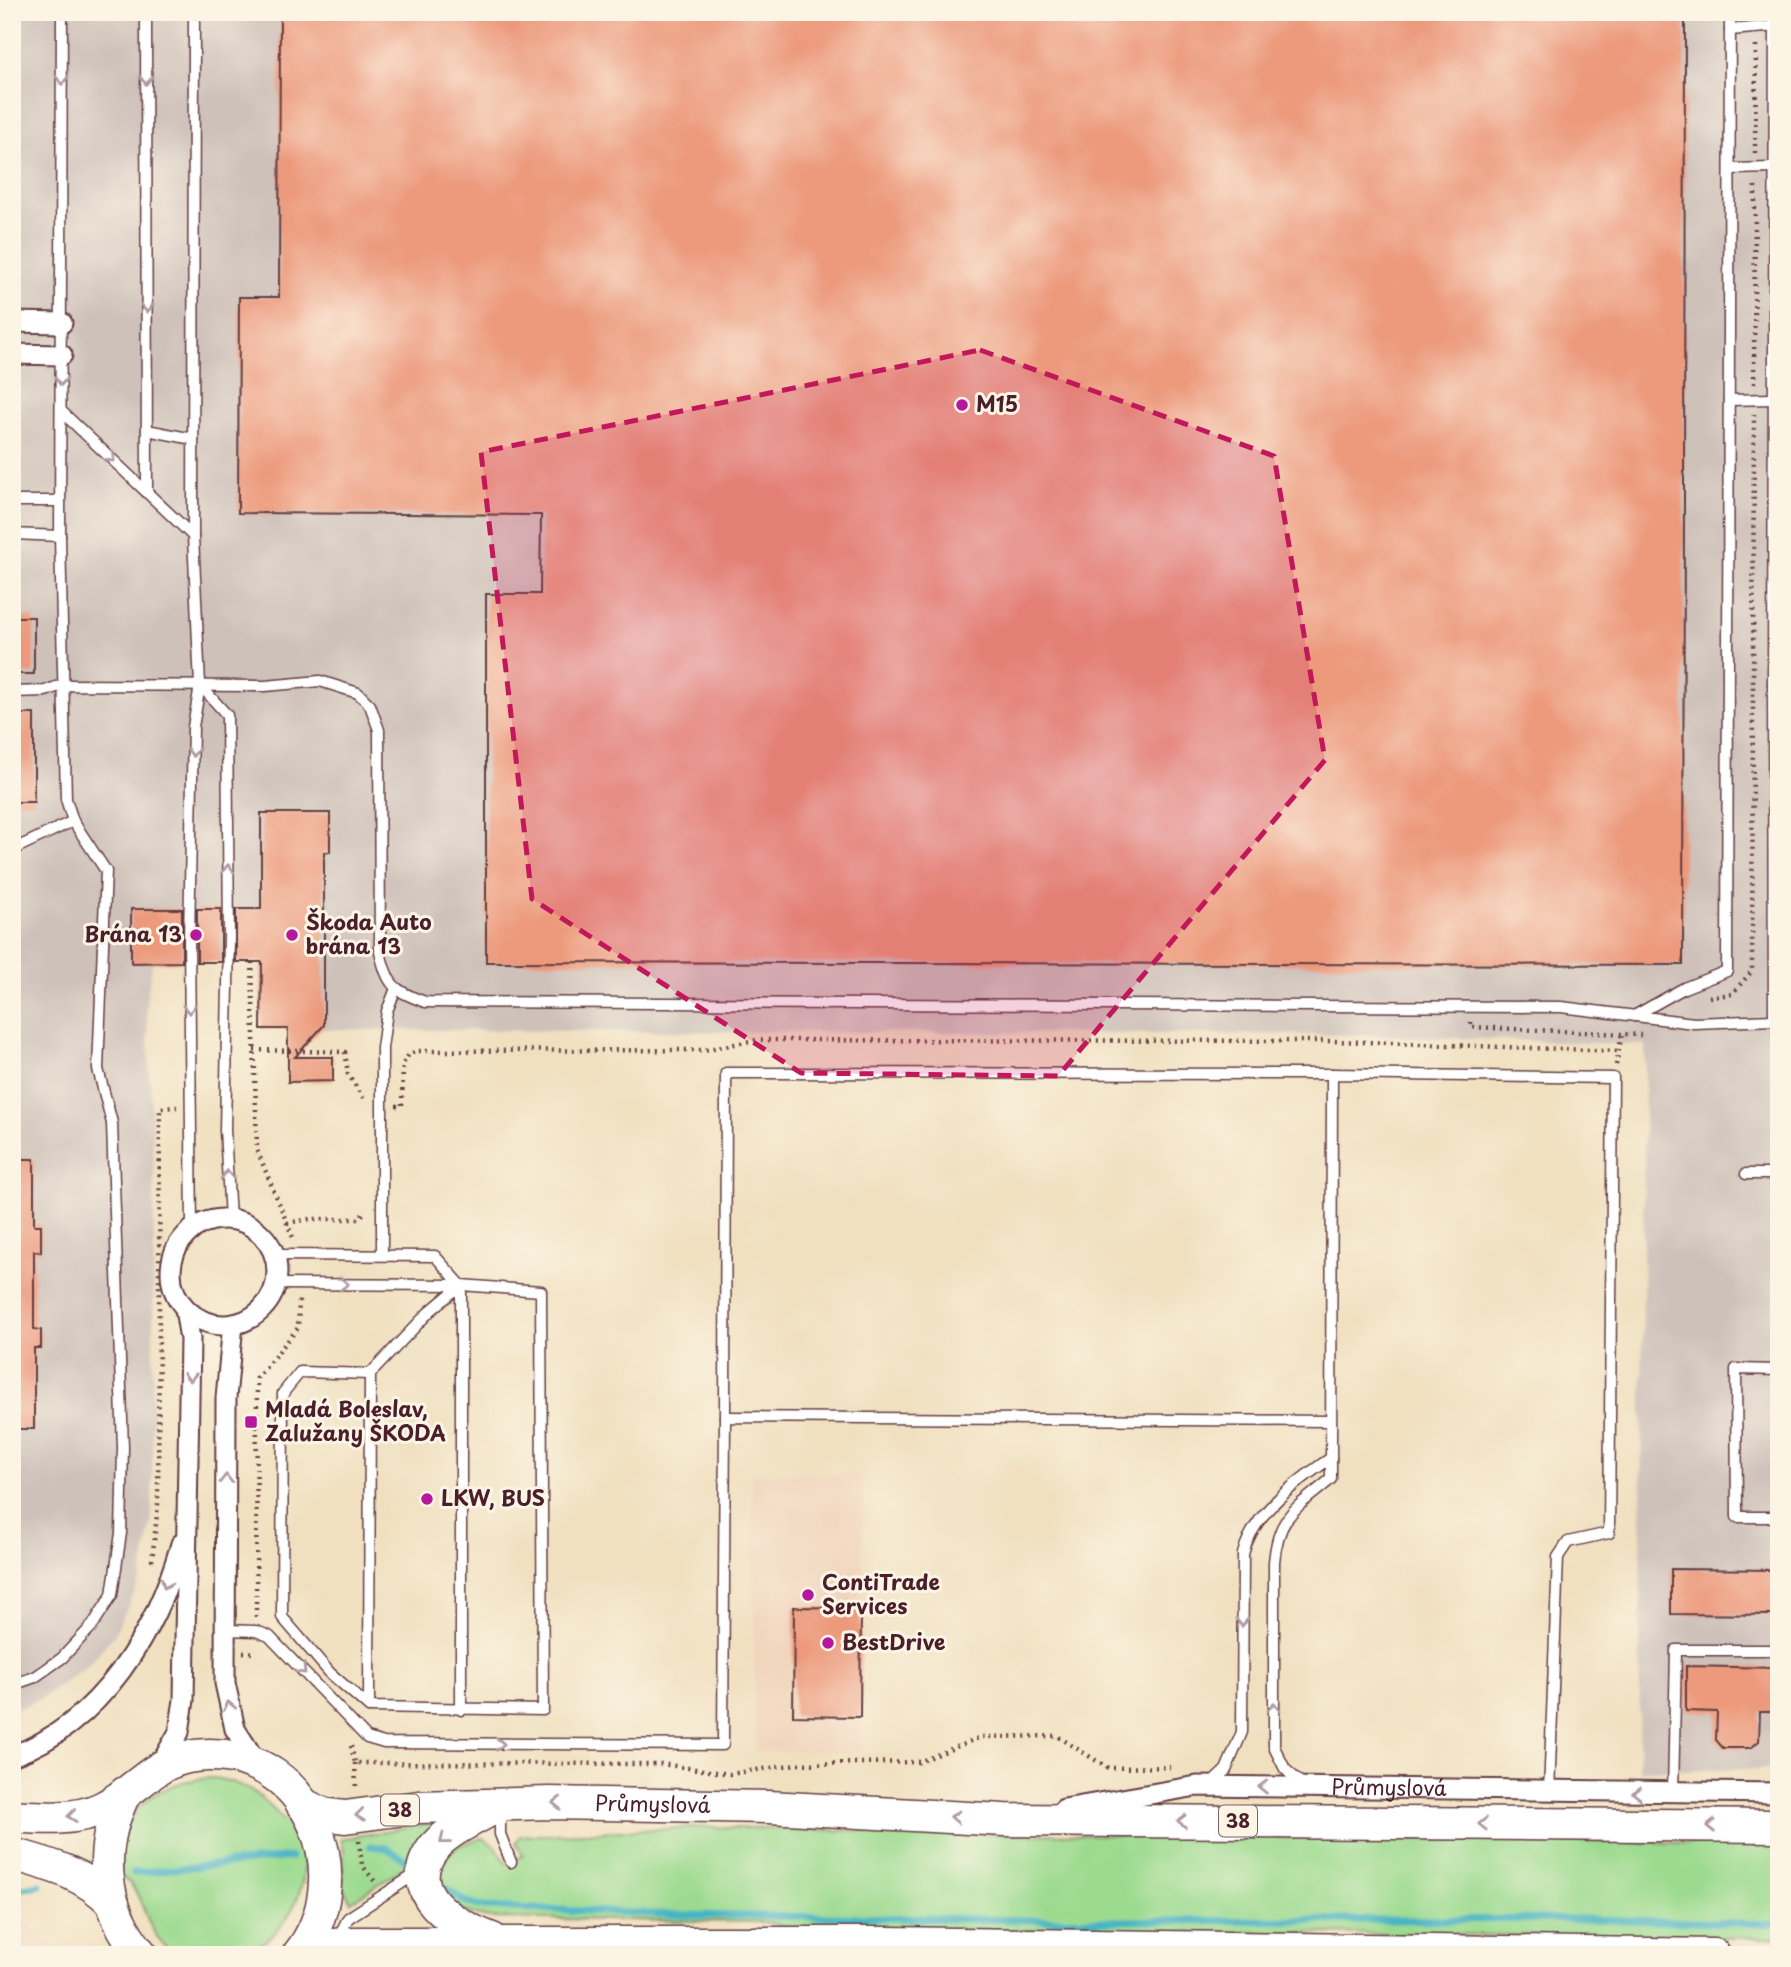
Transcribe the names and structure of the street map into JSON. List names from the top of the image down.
{
  "streets": {
    "main road": ["Průmyslová", "38"]
  },
  "crossings": [
    ["Průmyslová", "38"]
  ],
  "places": {
    "other": [
      "M15",
      "Brána 13",
      "Škoda Auto brána 13",
      "LKW, BUS",
      "ContiTrade Services",
      "BestDrive"
    ],
    "transit": ["Mladá Boleslav, Zalužany ŠKODA"]
  }
}
